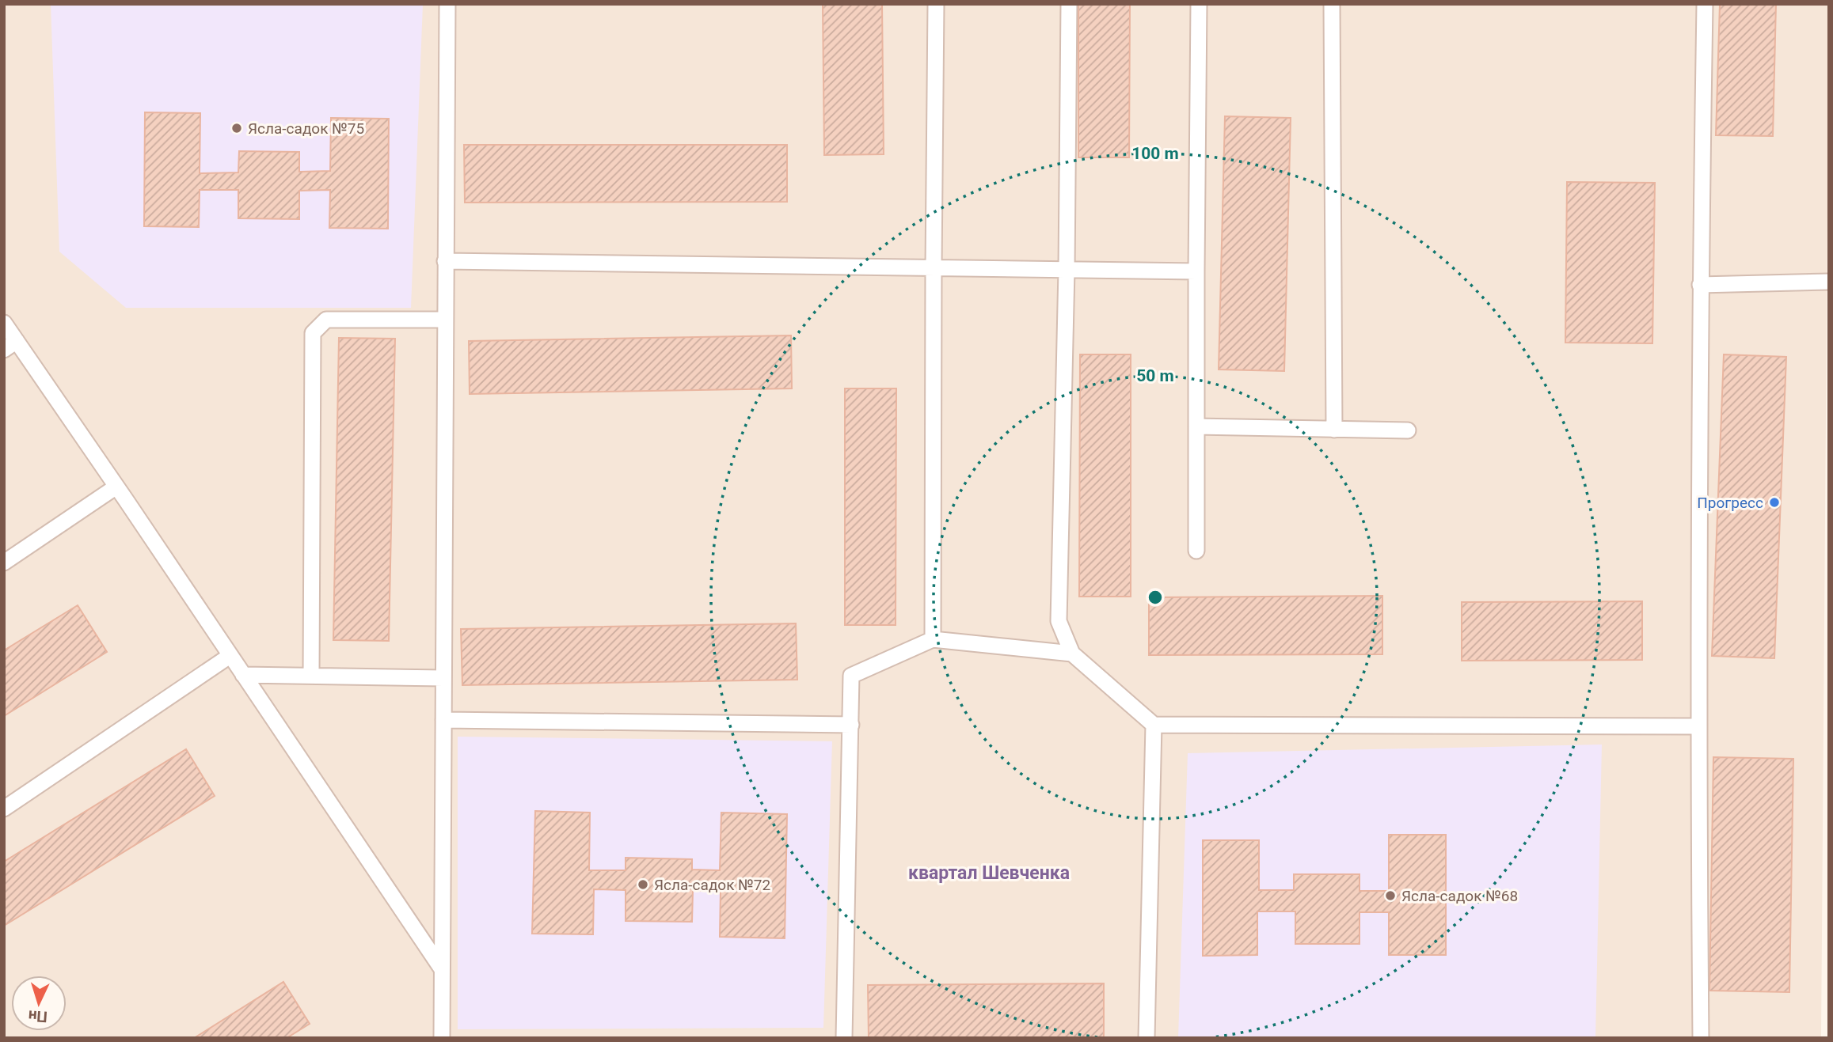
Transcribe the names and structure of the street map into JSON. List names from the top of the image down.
{
  "districts": ["квартал Шевченка"],
  "places": [
    "Ясла-садок №75",
    "Прогресс",
    "Ясла-садок №72",
    "Ясла-садок №68"
  ],
  "north": "bottom",
  "rings": ["100 m", "50 m"]
}
